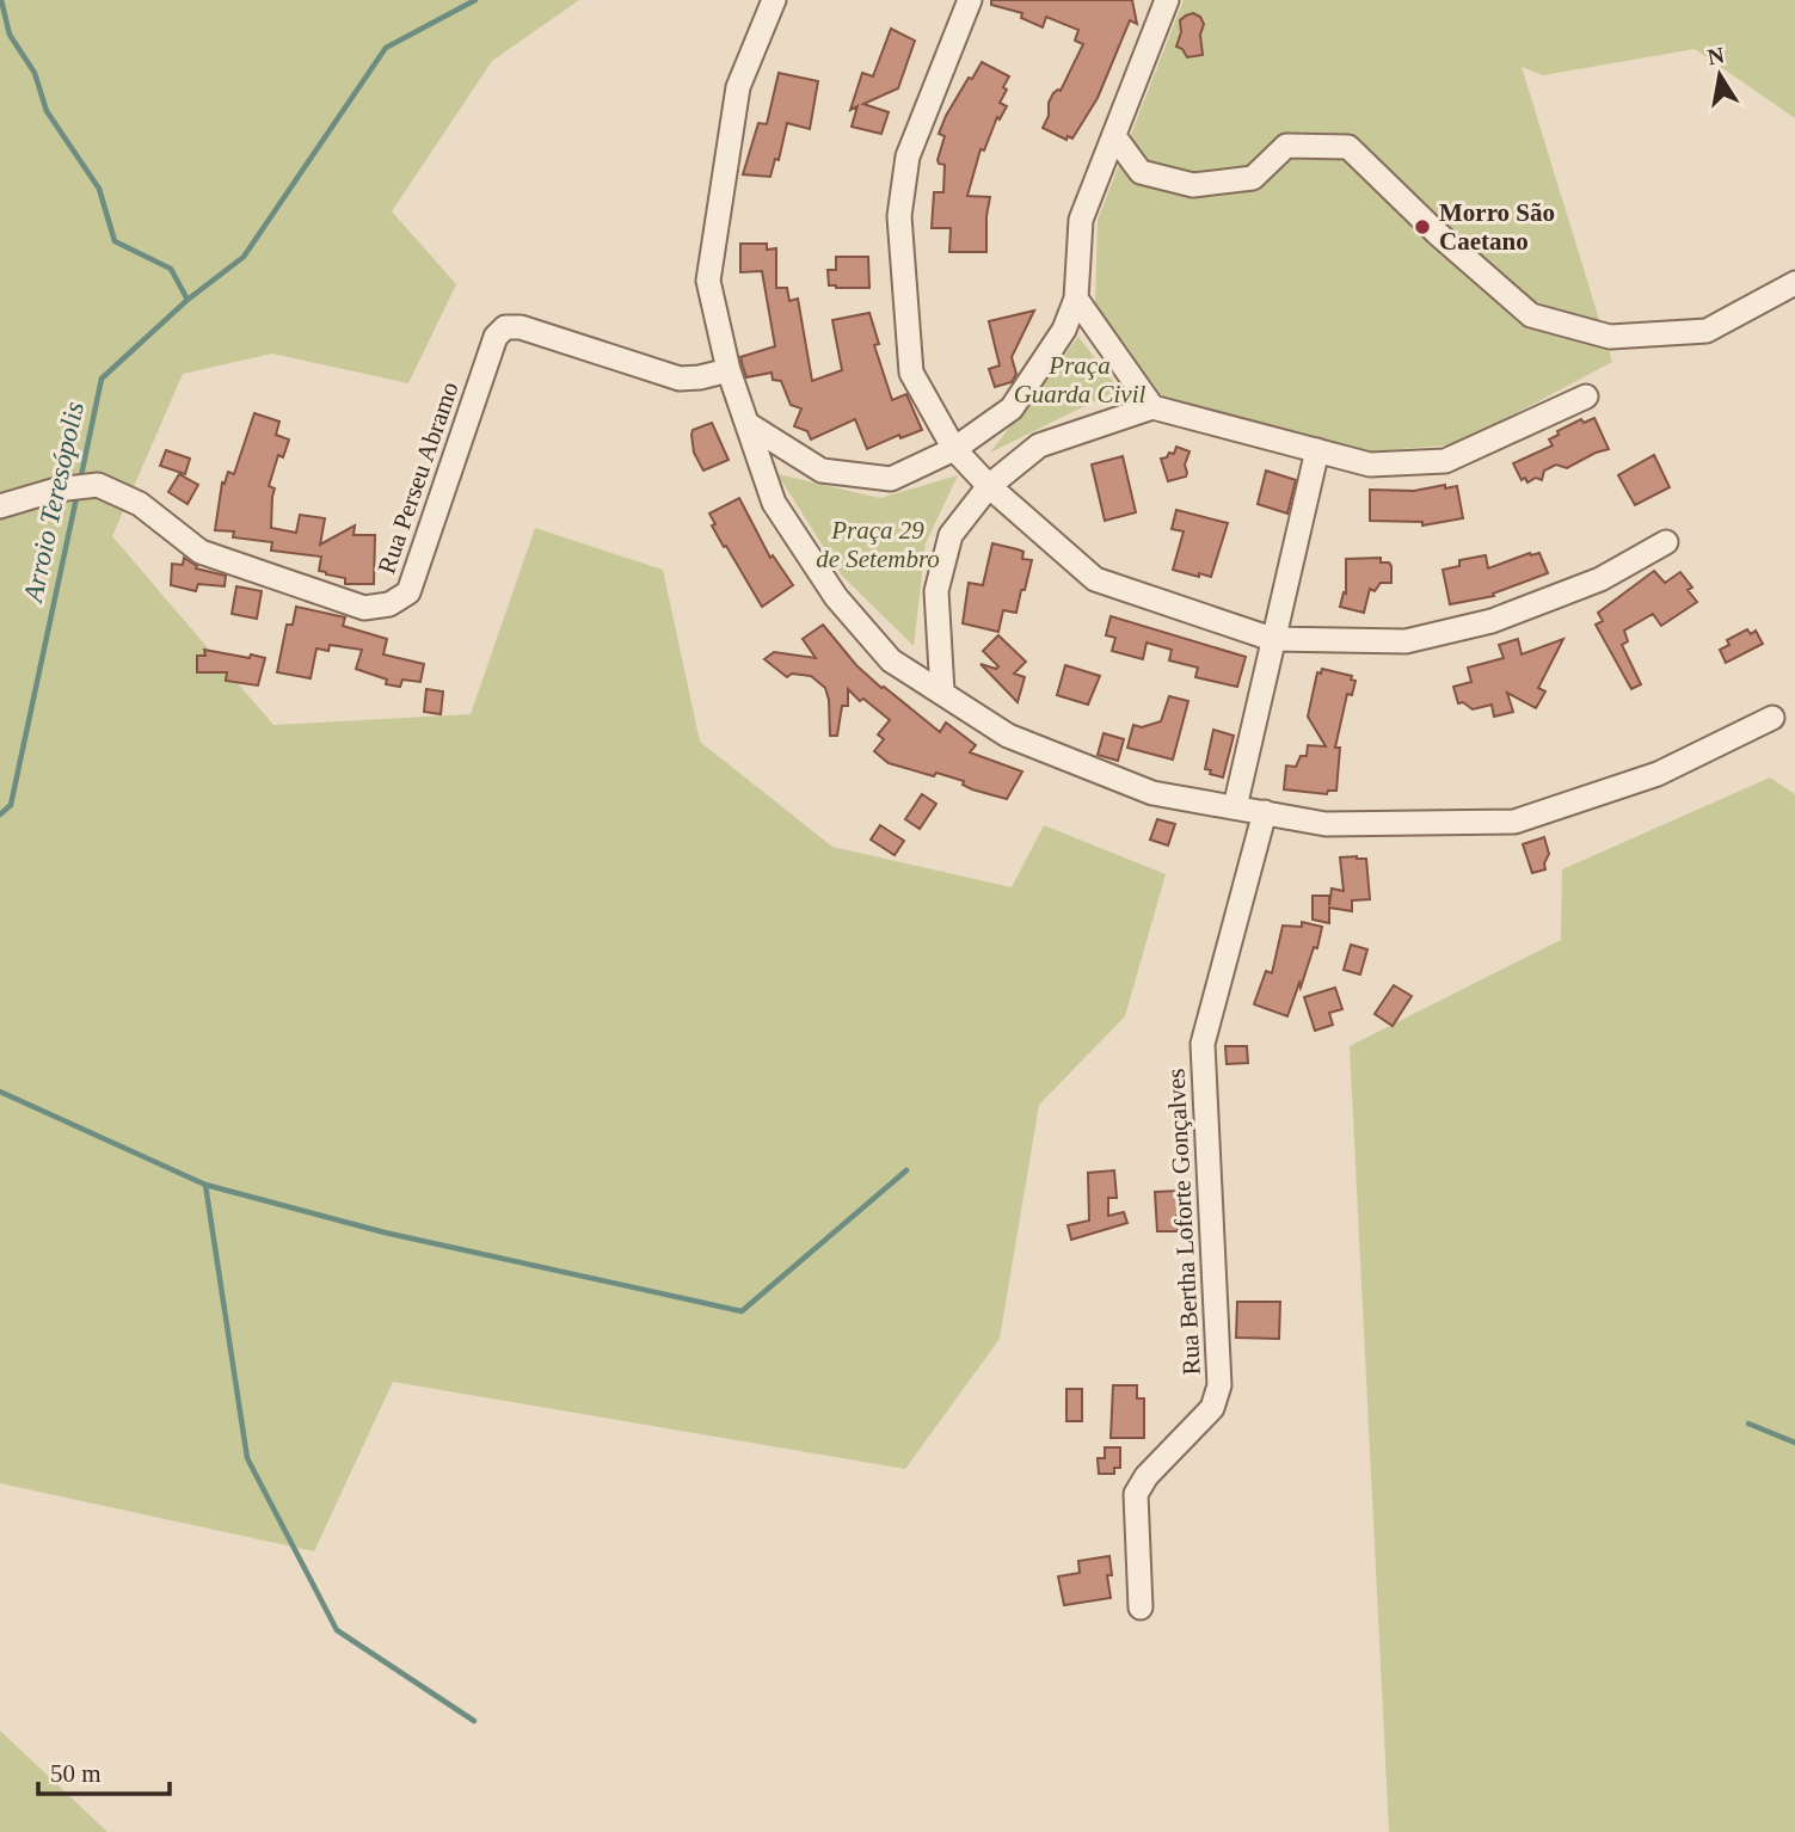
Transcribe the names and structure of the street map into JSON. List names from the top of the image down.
{
  "streets": {
    "street": ["Rua Perseu Abramo", "Rua Bertha Loforte Gonçalves"]
  },
  "water": ["Arroio Teresópolis"],
  "parks": ["Praça Guarda Civil", "Praça 29 de Setembro"],
  "places": ["Morro São Caetano"],
  "scale_bar": "50 m",
  "north": "top"
}
